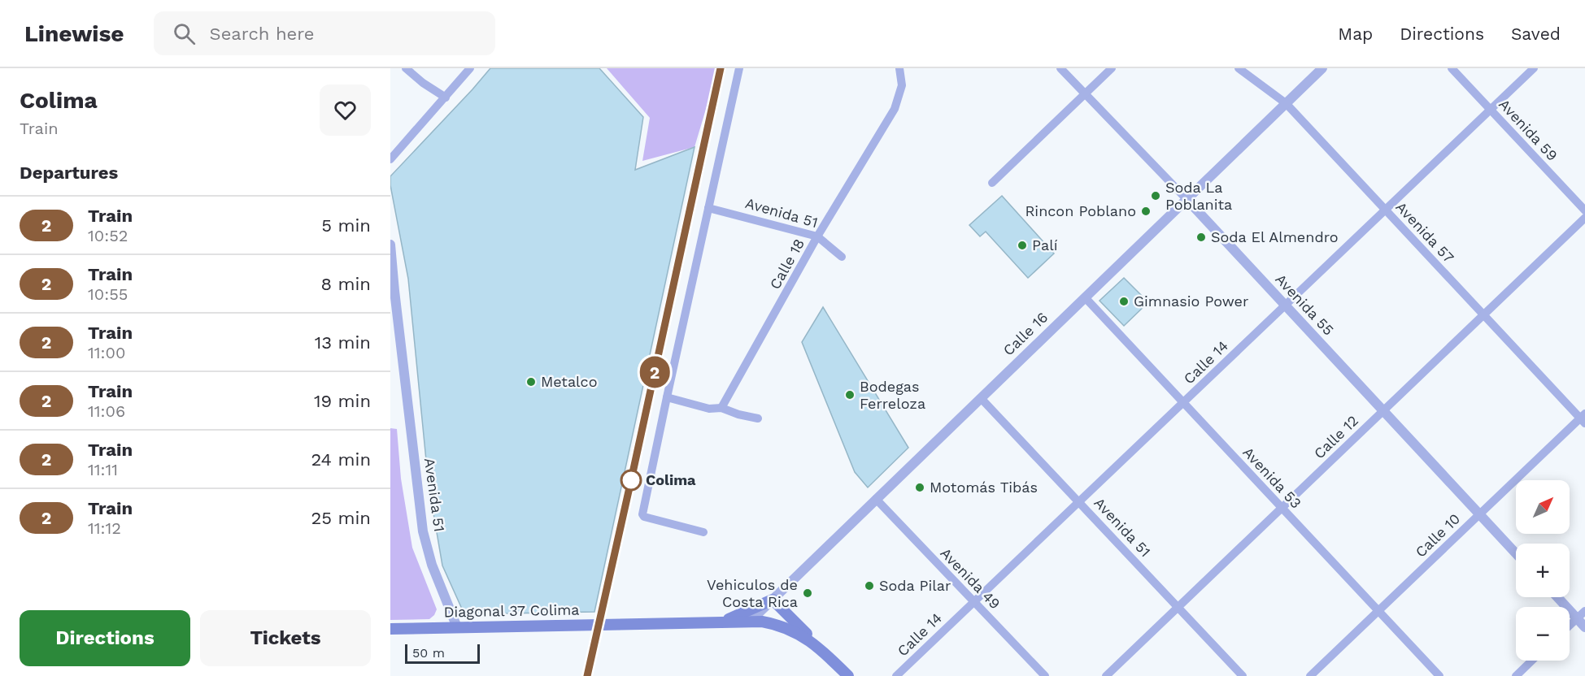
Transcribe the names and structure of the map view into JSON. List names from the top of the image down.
{
  "streets": {
    "main road": ["Diagonal 37 Colima"],
    "street": [
      "Avenida 59",
      "Avenida 51",
      "Avenida 57",
      "Calle 18",
      "Avenida 55",
      "Calle 16",
      "Calle 14",
      "Calle 12",
      "Avenida 53",
      "Calle 10",
      "Avenida 49"
    ]
  },
  "crossings": [
    ["Avenida 59", "Calle 14"],
    ["Avenida 51", "Calle 18"],
    ["Avenida 51", "Calle 16"],
    ["Avenida 51", "Calle 14"],
    ["Avenida 51", "Calle 12"],
    ["Avenida 51", "Diagonal 37 Colima"],
    ["Avenida 57", "Calle 16"],
    ["Avenida 57", "Calle 14"],
    ["Avenida 57", "Calle 12"],
    ["Avenida 57", "Calle 10"],
    ["Avenida 55", "Calle 16"],
    ["Avenida 55", "Calle 14"],
    ["Avenida 55", "Calle 12"],
    ["Avenida 55", "Calle 10"],
    ["Calle 16", "Avenida 53"],
    ["Calle 16", "Avenida 49"],
    ["Calle 16", "Diagonal 37 Colima"],
    ["Calle 14", "Avenida 53"],
    ["Calle 14", "Avenida 49"],
    ["Calle 12", "Avenida 53"],
    ["Avenida 53", "Calle 10"]
  ],
  "places": [
    "Soda La Poblanita",
    "Rincon Poblano",
    "Soda El Almendro",
    "Palí",
    "Gimnasio Power",
    "Metalco",
    "Bodegas Ferreloza",
    "Colima",
    "Motomás Tibás",
    "Soda Pilar",
    "Vehiculos de Costa Rica"
  ],
  "scale_bar": "50 m",
  "north": "top right",
  "page": {
    "header": "Linewise",
    "search": "Search here",
    "nav": ["Map", "Directions", "Saved"],
    "heading": [
      ["Colima", "Train"],
      "Departures"
    ],
    "on_map": "2",
    "list": [
      {
        "mark": "2",
        "name": "Train",
        "note": "10:52",
        "value": "5 min"
      },
      {
        "mark": "2",
        "name": "Train",
        "note": "10:55",
        "value": "8 min"
      },
      {
        "mark": "2",
        "name": "Train",
        "note": "11:00",
        "value": "13 min"
      },
      {
        "mark": "2",
        "name": "Train",
        "note": "11:06",
        "value": "19 min"
      },
      {
        "mark": "2",
        "name": "Train",
        "note": "11:11",
        "value": "24 min"
      },
      {
        "mark": "2",
        "name": "Train",
        "note": "11:12",
        "value": "25 min"
      }
    ],
    "map_buttons": ["+", "−"],
    "buttons": ["Directions", "Tickets"],
    "scale": "50 m"
  }
}
